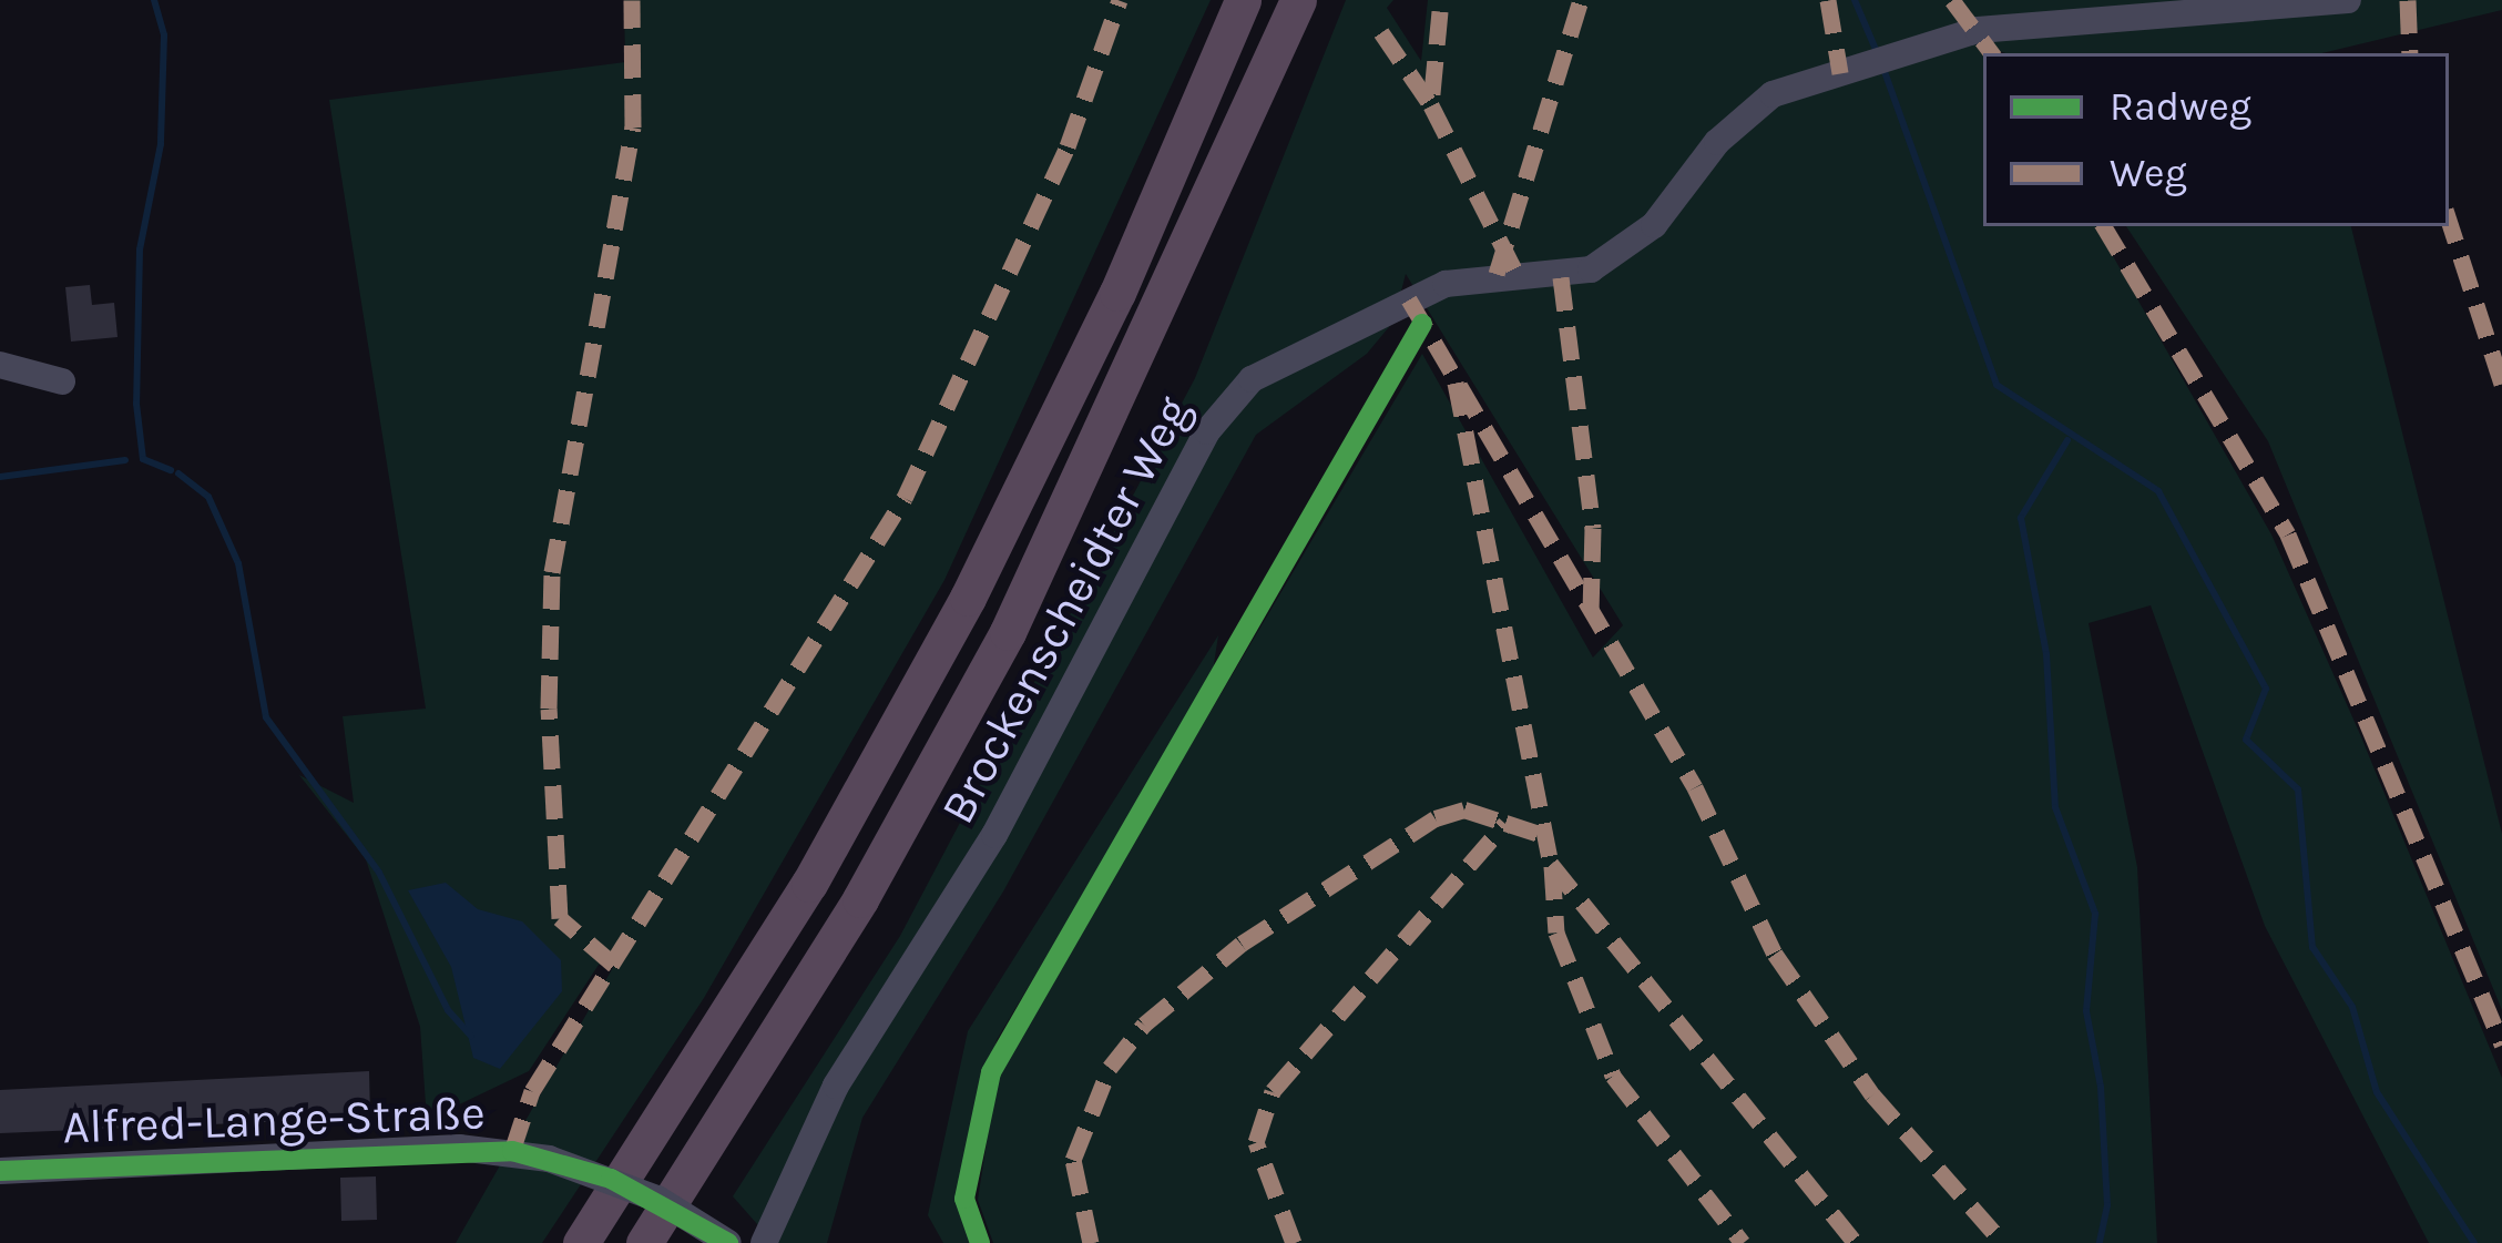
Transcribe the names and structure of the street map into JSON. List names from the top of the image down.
{
  "streets": {
    "street": ["Brockenscheidter Weg", "Alfred-Lange-Straße"]
  },
  "legend": ["Radweg", "Weg"]
}
